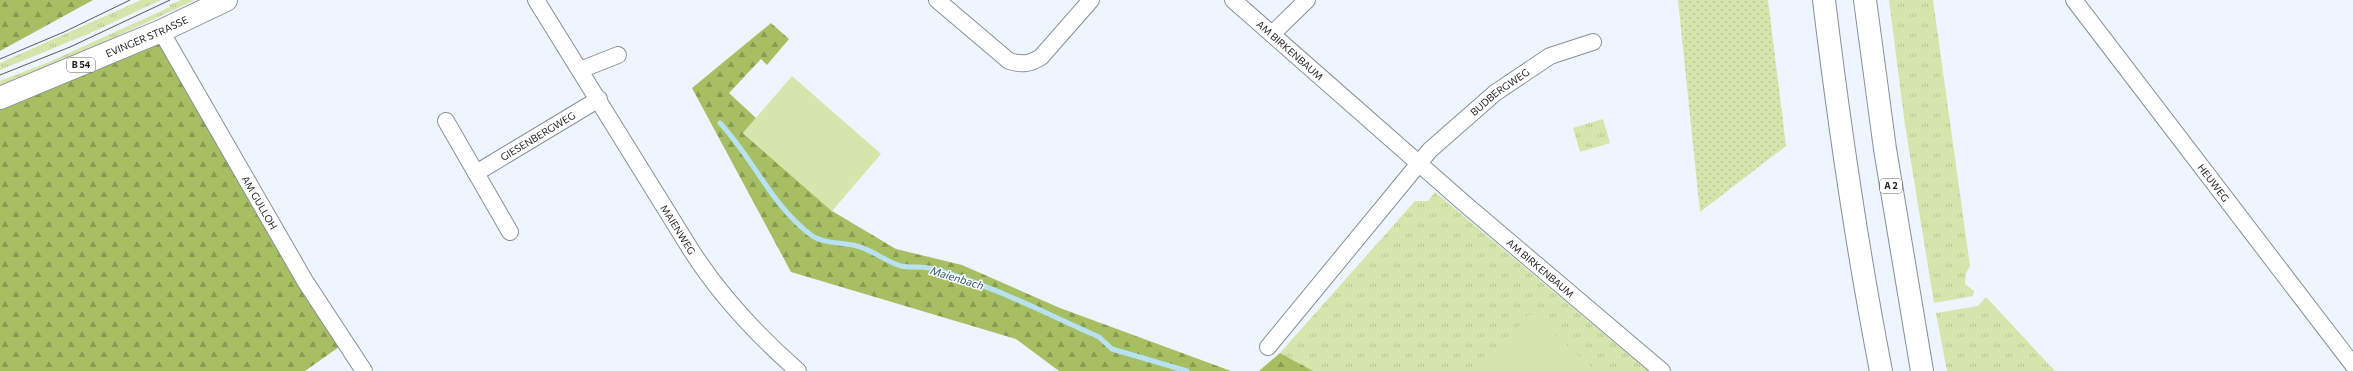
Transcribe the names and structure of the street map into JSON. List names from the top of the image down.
{
  "streets": {
    "main road": ["EVINGER STRASSE", "B 54", "A 2"],
    "street": [
      "AM BIRKENBAUM",
      "BUDBERGWEG",
      "GIESENBERGWEG",
      "HEUWEG",
      "AM GULLOH",
      "MAIENWEG"
    ]
  },
  "crossings": [
    ["EVINGER STRASSE", "AM GULLOH"],
    ["AM BIRKENBAUM", "BUDBERGWEG"],
    ["GIESENBERGWEG", "MAIENWEG"]
  ],
  "water": ["Maienbach"]
}
